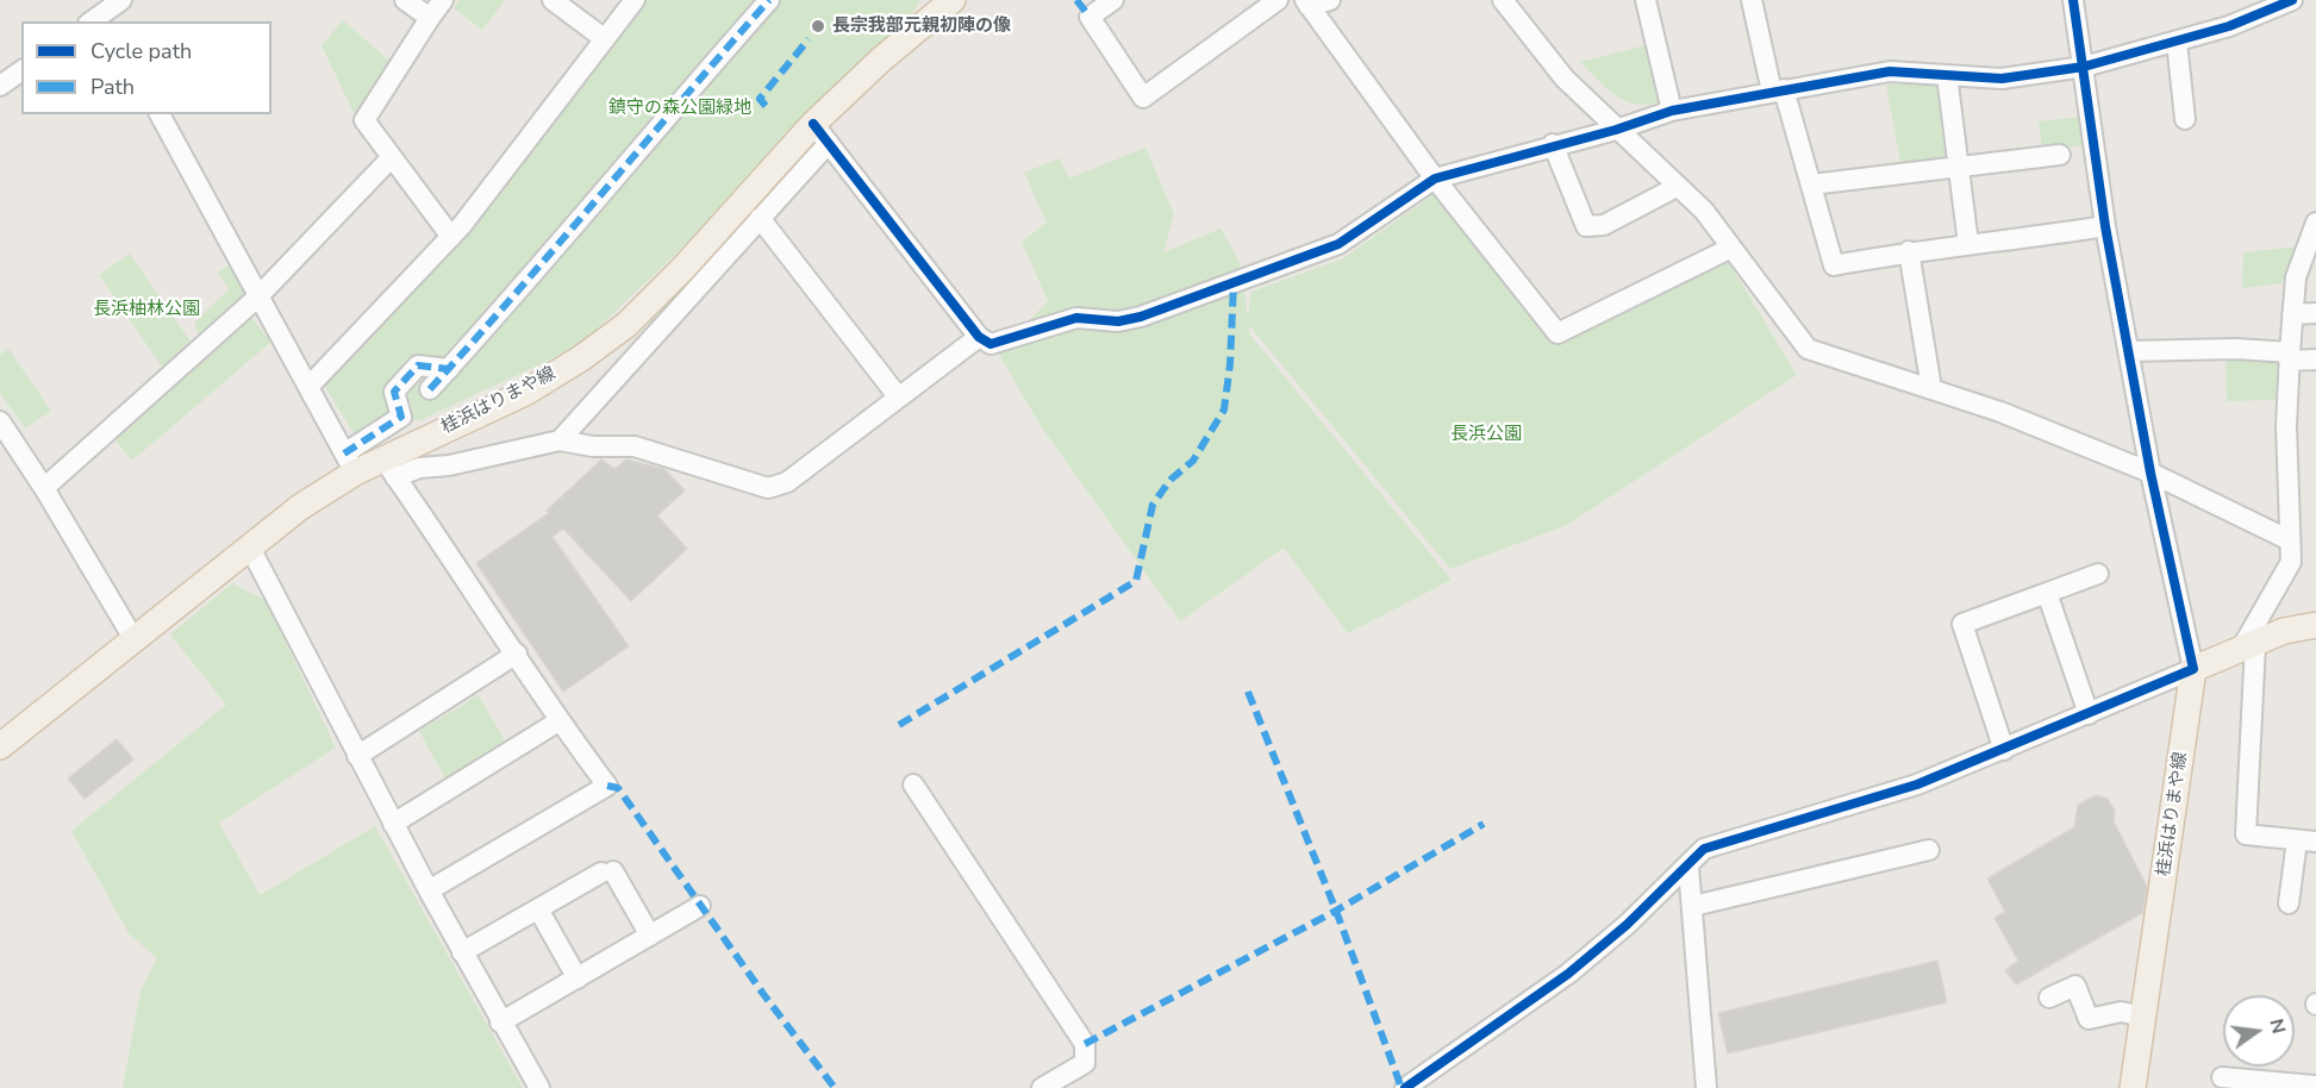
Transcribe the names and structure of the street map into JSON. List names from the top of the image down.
{
  "streets": {
    "main road": ["桂浜はりまや線"]
  },
  "parks": ["鎮守の森公園緑地", "長浜柚林公園", "長浜公園"],
  "places": ["長宗我部元親初陣の像"],
  "legend": ["Cycle path", "Path"],
  "north": "right"
}
